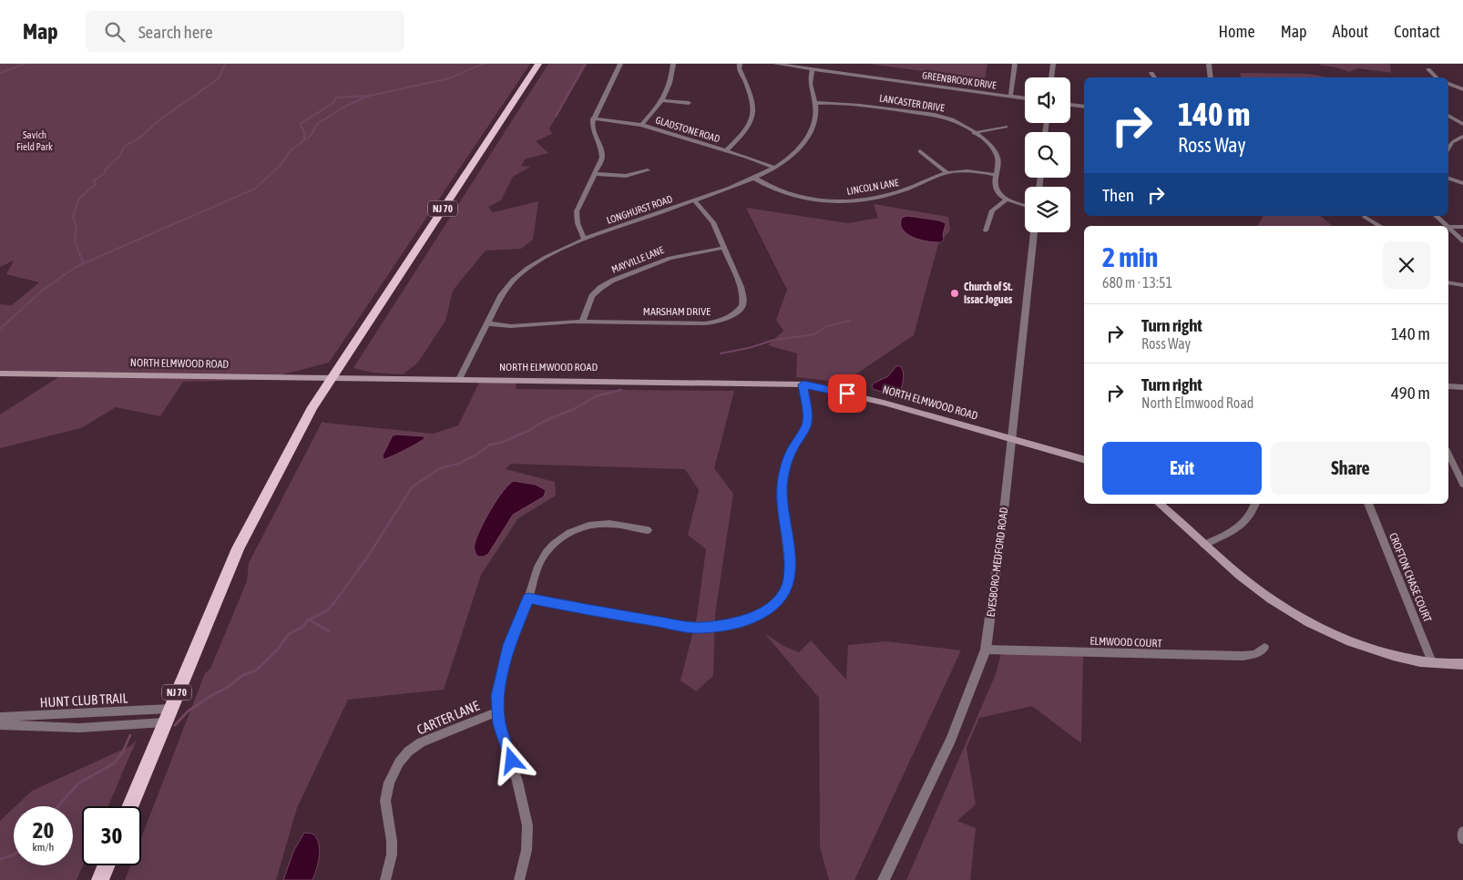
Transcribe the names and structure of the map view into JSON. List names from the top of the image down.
{
  "streets": {
    "highway": ["NJ 70"],
    "main road": ["NORTH ELMWOOD ROAD"],
    "street": [
      "GREENBROOK DRIVE",
      "LANCASTER DRIVE",
      "GLADSTONE ROAD",
      "LINCOLN LANE",
      "LONGHURST ROAD",
      "MAYVILLE LANE",
      "MARSHAM DRIVE",
      "EVESBORO-MEDFORD ROAD",
      "CROFTON CHASE COURT",
      "ELMWOOD COURT",
      "HUNT CLUB TRAIL",
      "CARTER LANE"
    ]
  },
  "crossings": [
    ["GREENBROOK DRIVE", "LONGHURST ROAD"],
    ["LANCASTER DRIVE", "LINCOLN LANE"],
    ["LANCASTER DRIVE", "LONGHURST ROAD"],
    ["GLADSTONE ROAD", "LONGHURST ROAD"],
    ["LINCOLN LANE", "LONGHURST ROAD"],
    ["NJ 70", "NORTH ELMWOOD ROAD"],
    ["NJ 70", "HUNT CLUB TRAIL"],
    ["LONGHURST ROAD", "MARSHAM DRIVE"],
    ["LONGHURST ROAD", "NORTH ELMWOOD ROAD"],
    ["MAYVILLE LANE", "MARSHAM DRIVE"],
    ["NORTH ELMWOOD ROAD", "EVESBORO-MEDFORD ROAD"],
    ["EVESBORO-MEDFORD ROAD", "ELMWOOD COURT"]
  ],
  "parks": ["Savich Field Park"],
  "places": ["Church of St. Issac Jogues"],
  "page": {
    "header": "Map",
    "search": "Search here",
    "nav": [
      "Home",
      "Map",
      "About",
      "Contact"
    ],
    "turn": ["140 m", "Ross Way"],
    "then": "Then",
    "heading": ["2 min", "680 m · 13:51"],
    "list": [
      {
        "name": "Turn right",
        "note": "Ross Way",
        "value": "140 m"
      },
      {
        "name": "Turn right",
        "note": "North Elmwood Road",
        "value": "490 m"
      }
    ],
    "buttons": ["Exit", "Share"],
    "speed": "20 km/h",
    "limit": "30"
  }
}
